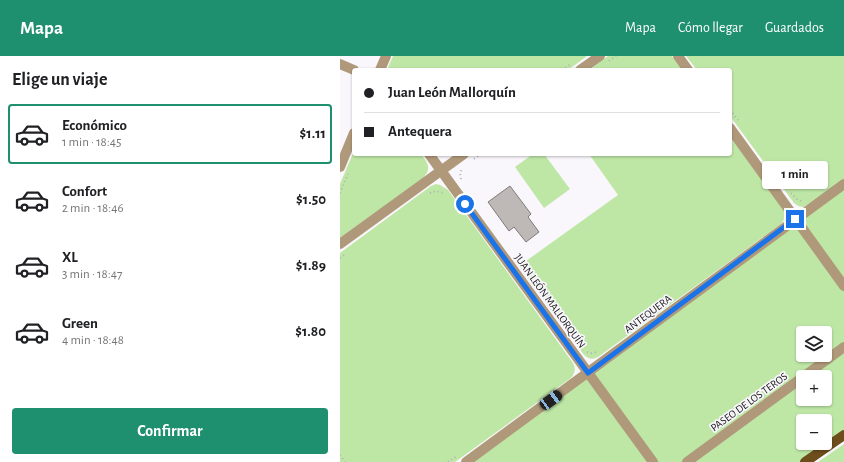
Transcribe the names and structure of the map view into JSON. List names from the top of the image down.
{
  "streets": {
    "street": ["JUAN LEÓN MALLORQUÍN", "ANTEQUERA", "PASEO DE LOS TEROS"]
  },
  "crossings": [
    ["JUAN LEÓN MALLORQUÍN", "ANTEQUERA"]
  ],
  "page": {
    "header": "Mapa",
    "nav": ["Mapa", "Cómo llegar", "Guardados"],
    "heading": "Elige un viaje",
    "banner": ["Juan León Mallorquín", "Antequera"],
    "list": [
      {
        "name": "Económico",
        "note": "1 min · 18:45",
        "value": "$1.11"
      },
      {
        "name": "Confort",
        "note": "2 min · 18:46",
        "value": "$1.50"
      },
      {
        "name": "XL",
        "note": "3 min · 18:47",
        "value": "$1.89"
      },
      {
        "name": "Green",
        "note": "4 min · 18:48",
        "value": "$1.80"
      }
    ],
    "bubble": "1 min",
    "map_buttons": ["+", "−"],
    "buttons": "Confirmar"
  }
}
